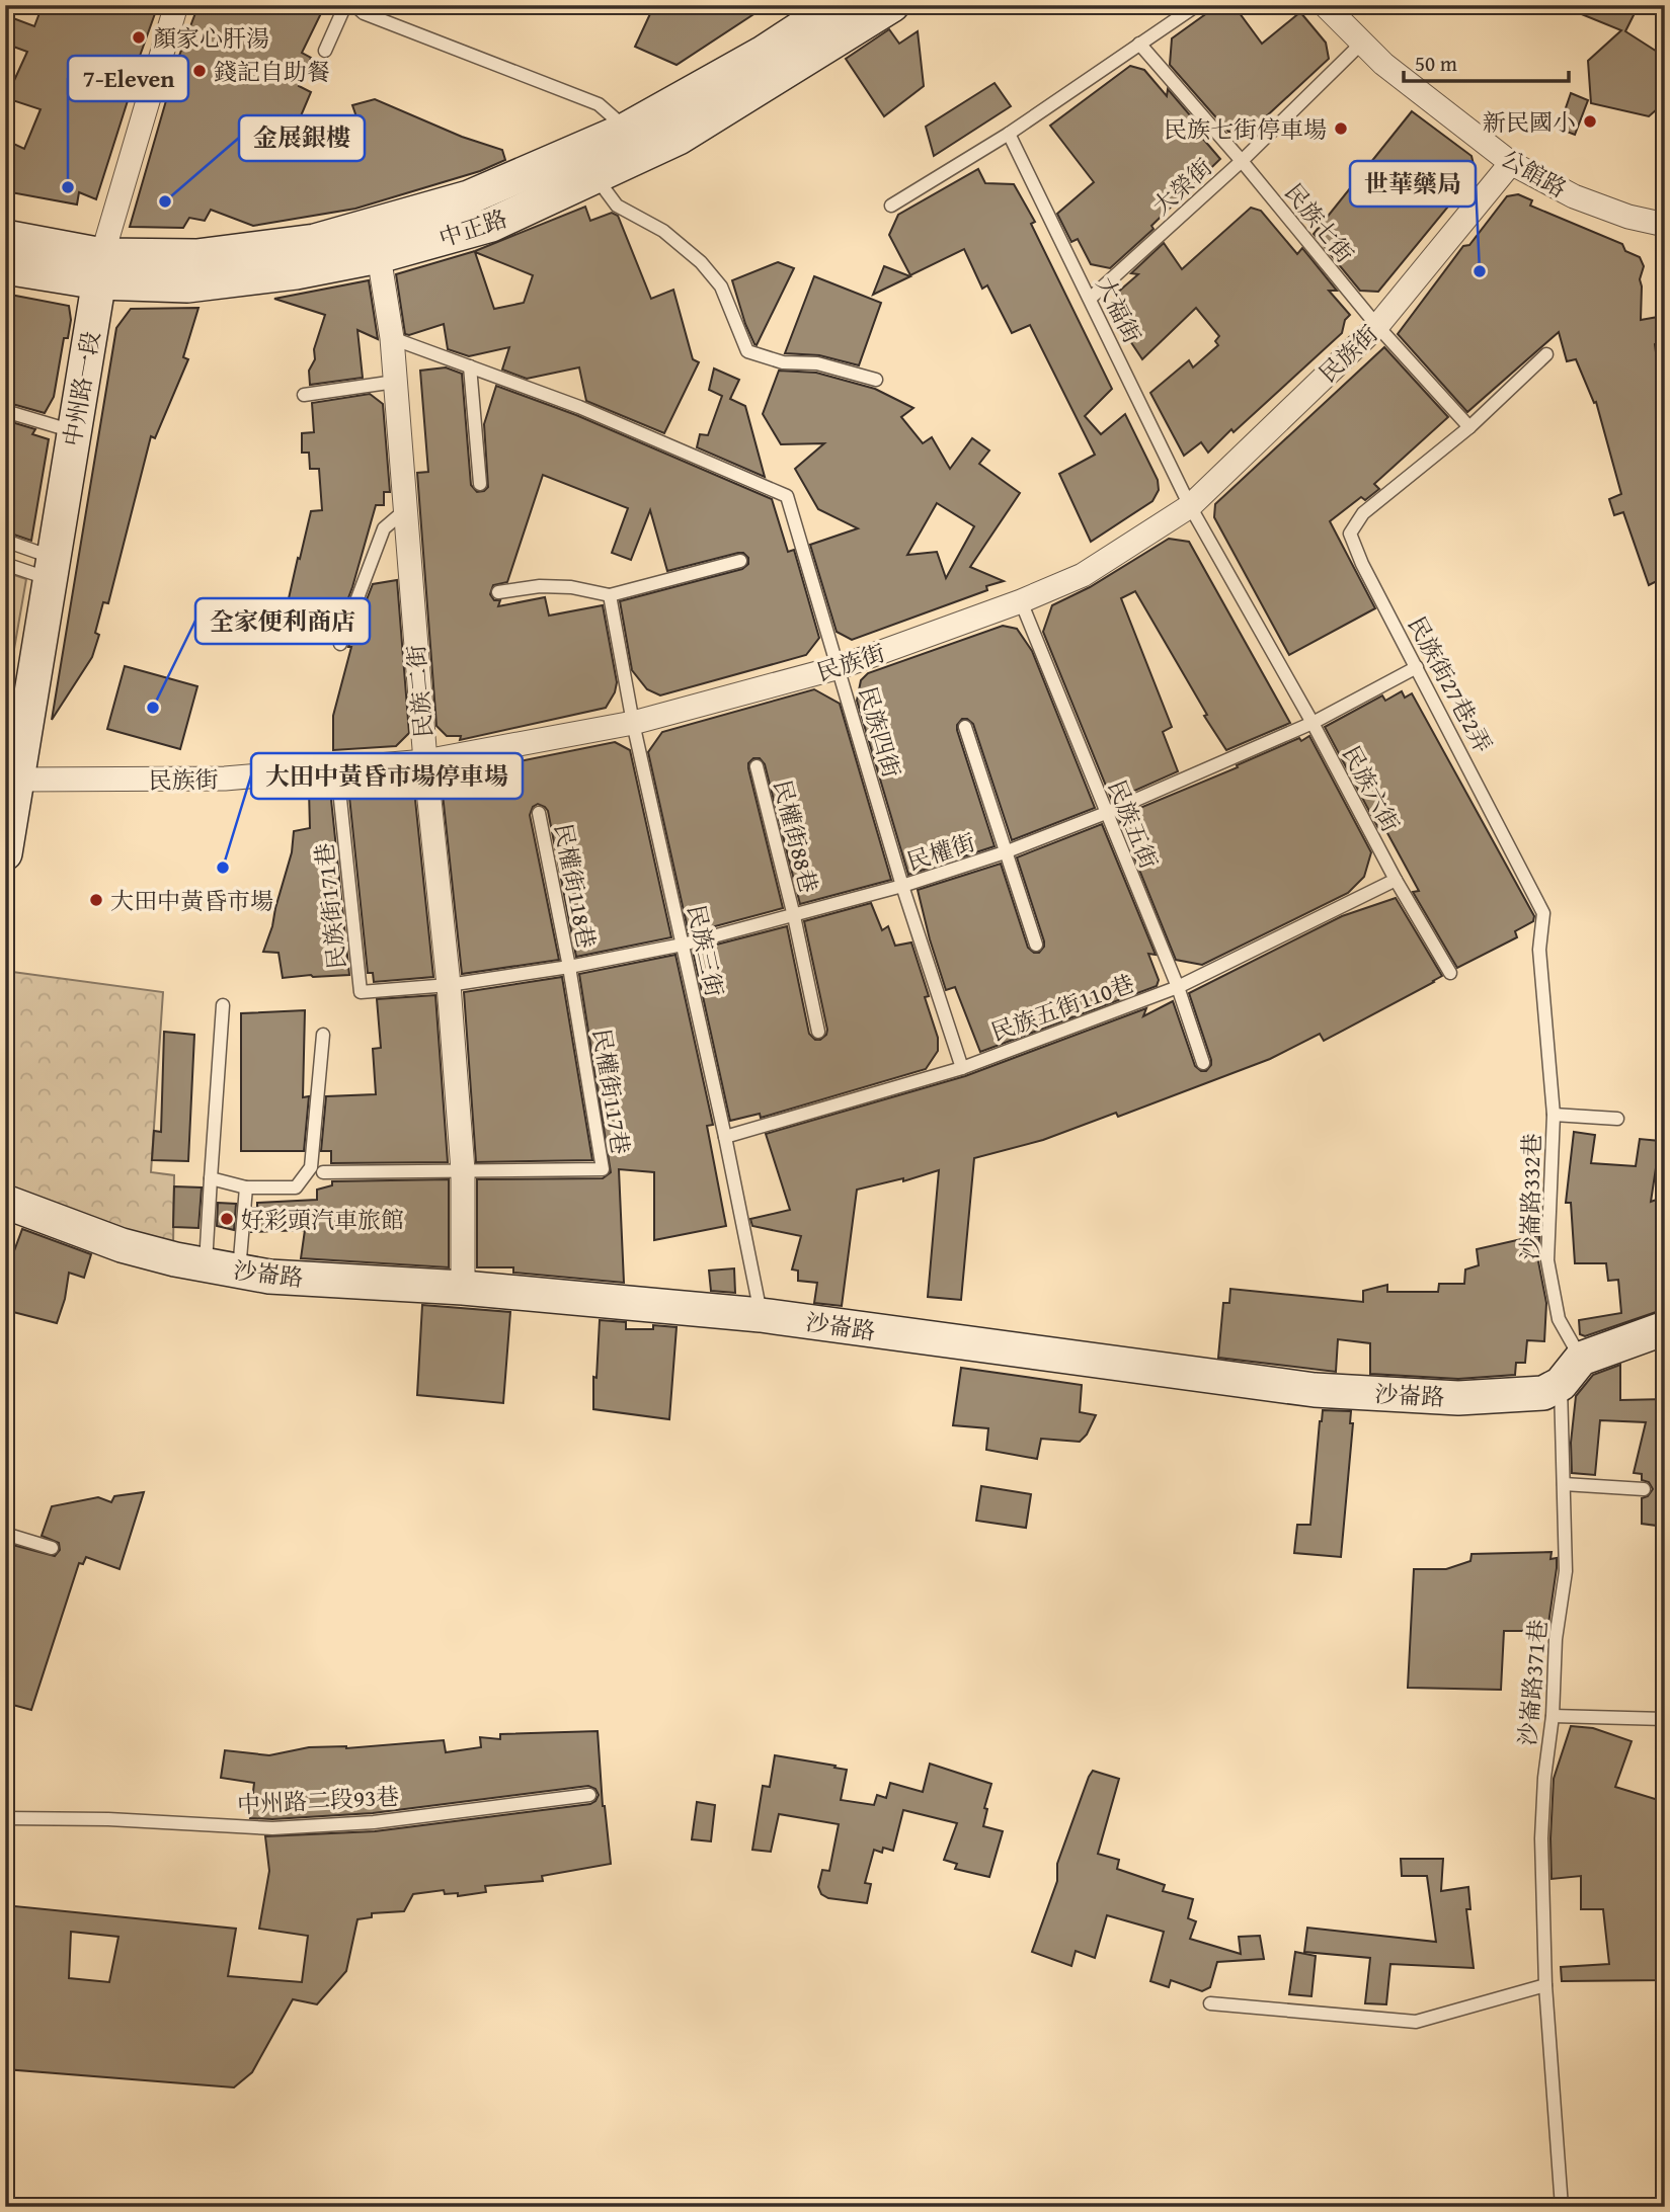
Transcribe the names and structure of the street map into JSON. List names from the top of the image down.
{
  "streets": {
    "street": [
      "公館路",
      "中正路",
      "民族街",
      "中州路一段",
      "民族二街",
      "沙崙路"
    ],
    "lane": [
      "大榮街",
      "民族七街",
      "大福街",
      "民族街27巷2弄",
      "民族四街",
      "民族六街",
      "民族五街",
      "民權街88巷",
      "民權街",
      "民權街118巷",
      "民族街171巷",
      "民族三街",
      "民族五街110巷",
      "民權街117巷",
      "沙崙路332巷",
      "沙崙路371巷",
      "中州路二段93巷"
    ]
  },
  "crossings": [
    ["公館路", "大榮街"],
    ["公館路", "民族街"],
    ["大榮街", "民族七街"],
    ["大榮街", "大福街"],
    ["民族七街", "民族街"],
    ["民族七街", "民族街27巷2弄"],
    ["中正路", "中州路一段"],
    ["中正路", "民族二街"],
    ["大福街", "民族街"],
    ["大福街", "民族六街"],
    ["民族街", "中州路一段"],
    ["民族街", "民族二街"],
    ["民族街", "民族四街"],
    ["民族街", "民族六街"],
    ["民族街", "民族五街"],
    ["民族街", "民族街171巷"],
    ["民族街", "民族三街"],
    ["民族街27巷2弄", "民權街"],
    ["民族街27巷2弄", "沙崙路332巷"],
    ["民族二街", "民族四街"],
    ["民族二街", "民權街"],
    ["民族二街", "民族街171巷"],
    ["民族二街", "民權街117巷"],
    ["民族二街", "沙崙路"],
    ["民族四街", "民權街"],
    ["民族四街", "民族五街110巷"],
    ["民族六街", "民權街"],
    ["民族五街", "民權街"],
    ["民族五街", "民族五街110巷"],
    ["民權街88巷", "民權街"],
    ["民權街", "民權街118巷"],
    ["民權街", "民族街171巷"],
    ["民權街", "民族三街"],
    ["民權街", "民權街117巷"],
    ["民權街118巷", "民權街117巷"],
    ["民族三街", "沙崙路"],
    ["沙崙路332巷", "沙崙路"],
    ["沙崙路332巷", "沙崙路371巷"],
    ["沙崙路", "沙崙路371巷"]
  ],
  "places": [
    "顏家心肝湯",
    "錢記自助餐",
    "新民國小",
    "民族七街停車場",
    "7-Eleven",
    "金展銀樓",
    "世華藥局",
    "全家便利商店",
    "大田中黃昏市場停車場",
    "大田中黃昏市場",
    "好彩頭汽車旅館"
  ],
  "scale_bar": "50 m"
}
